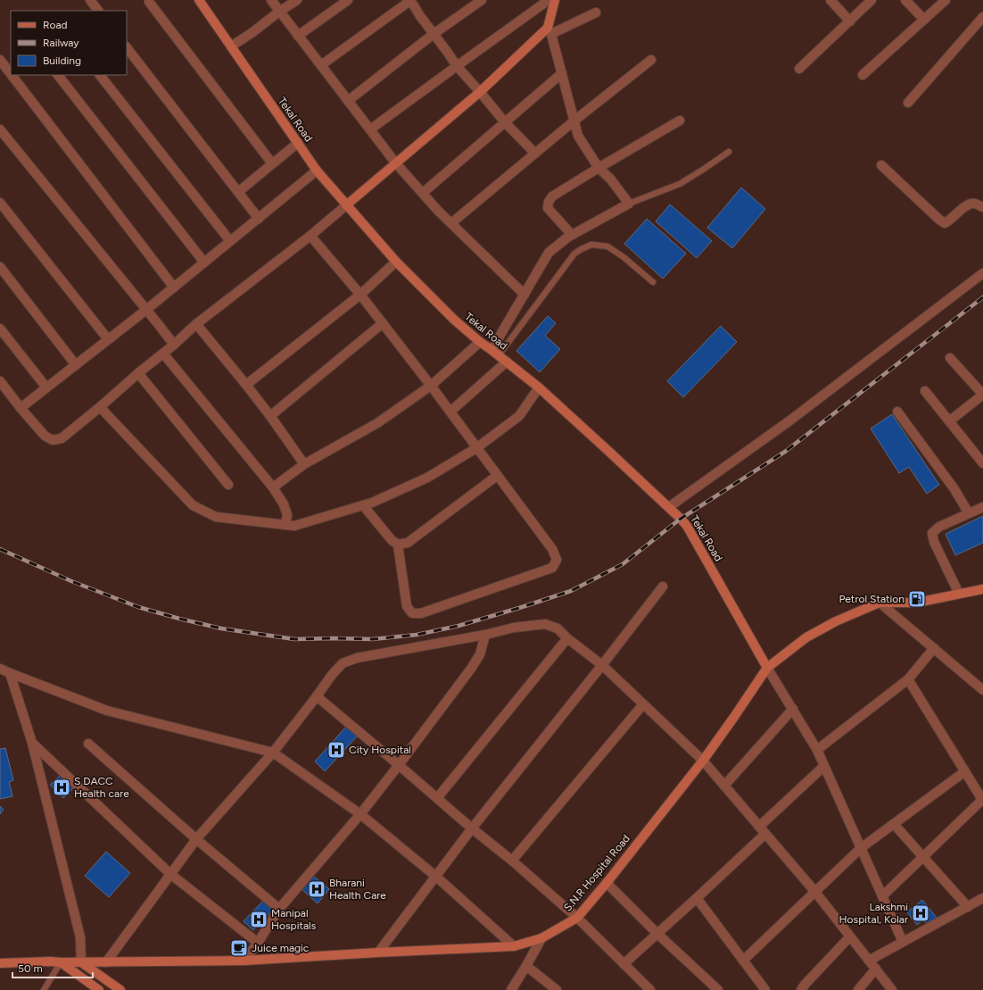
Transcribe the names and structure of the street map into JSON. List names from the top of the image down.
{
  "streets": {
    "main road": ["Tekal Road", "S.N.R Hospital Road"]
  },
  "crossings": [
    ["Tekal Road", "S.N.R Hospital Road"]
  ],
  "places": {
    "fuel station": ["Petrol Station"],
    "hospital": [
      "City Hospital",
      "S DACC Health care",
      "Bharani Health Care",
      "Lakshmi Hospital, Kolar",
      "Manipal Hospitals"
    ],
    "cafe": ["Juice magic"]
  },
  "legend": ["Road", "Railway", "Building"],
  "scale_bar": "50 m"
}
